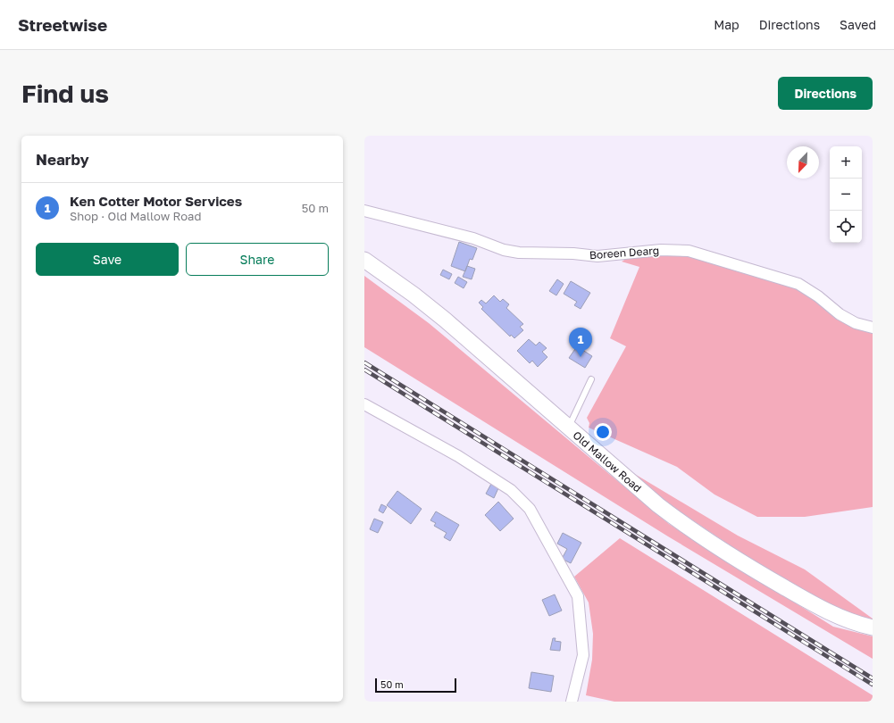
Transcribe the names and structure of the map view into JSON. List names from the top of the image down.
{
  "streets": {
    "street": ["Boreen Dearg", "Old Mallow Road"]
  },
  "scale_bar": "50 m",
  "north": "bottom left",
  "page": {
    "header": "Streetwise",
    "nav": ["Map", "Directions", "Saved"],
    "buttons": [
      "Directions",
      ["Save", "Share"]
    ],
    "title": "Find us",
    "heading": "Nearby",
    "map_buttons": ["+", "−"],
    "list": [
      {
        "mark": "1",
        "name": "Ken Cotter Motor Services",
        "note": "Shop · Old Mallow Road",
        "value": "50 m"
      }
    ],
    "pins": "1",
    "scale": "50 m"
  }
}
